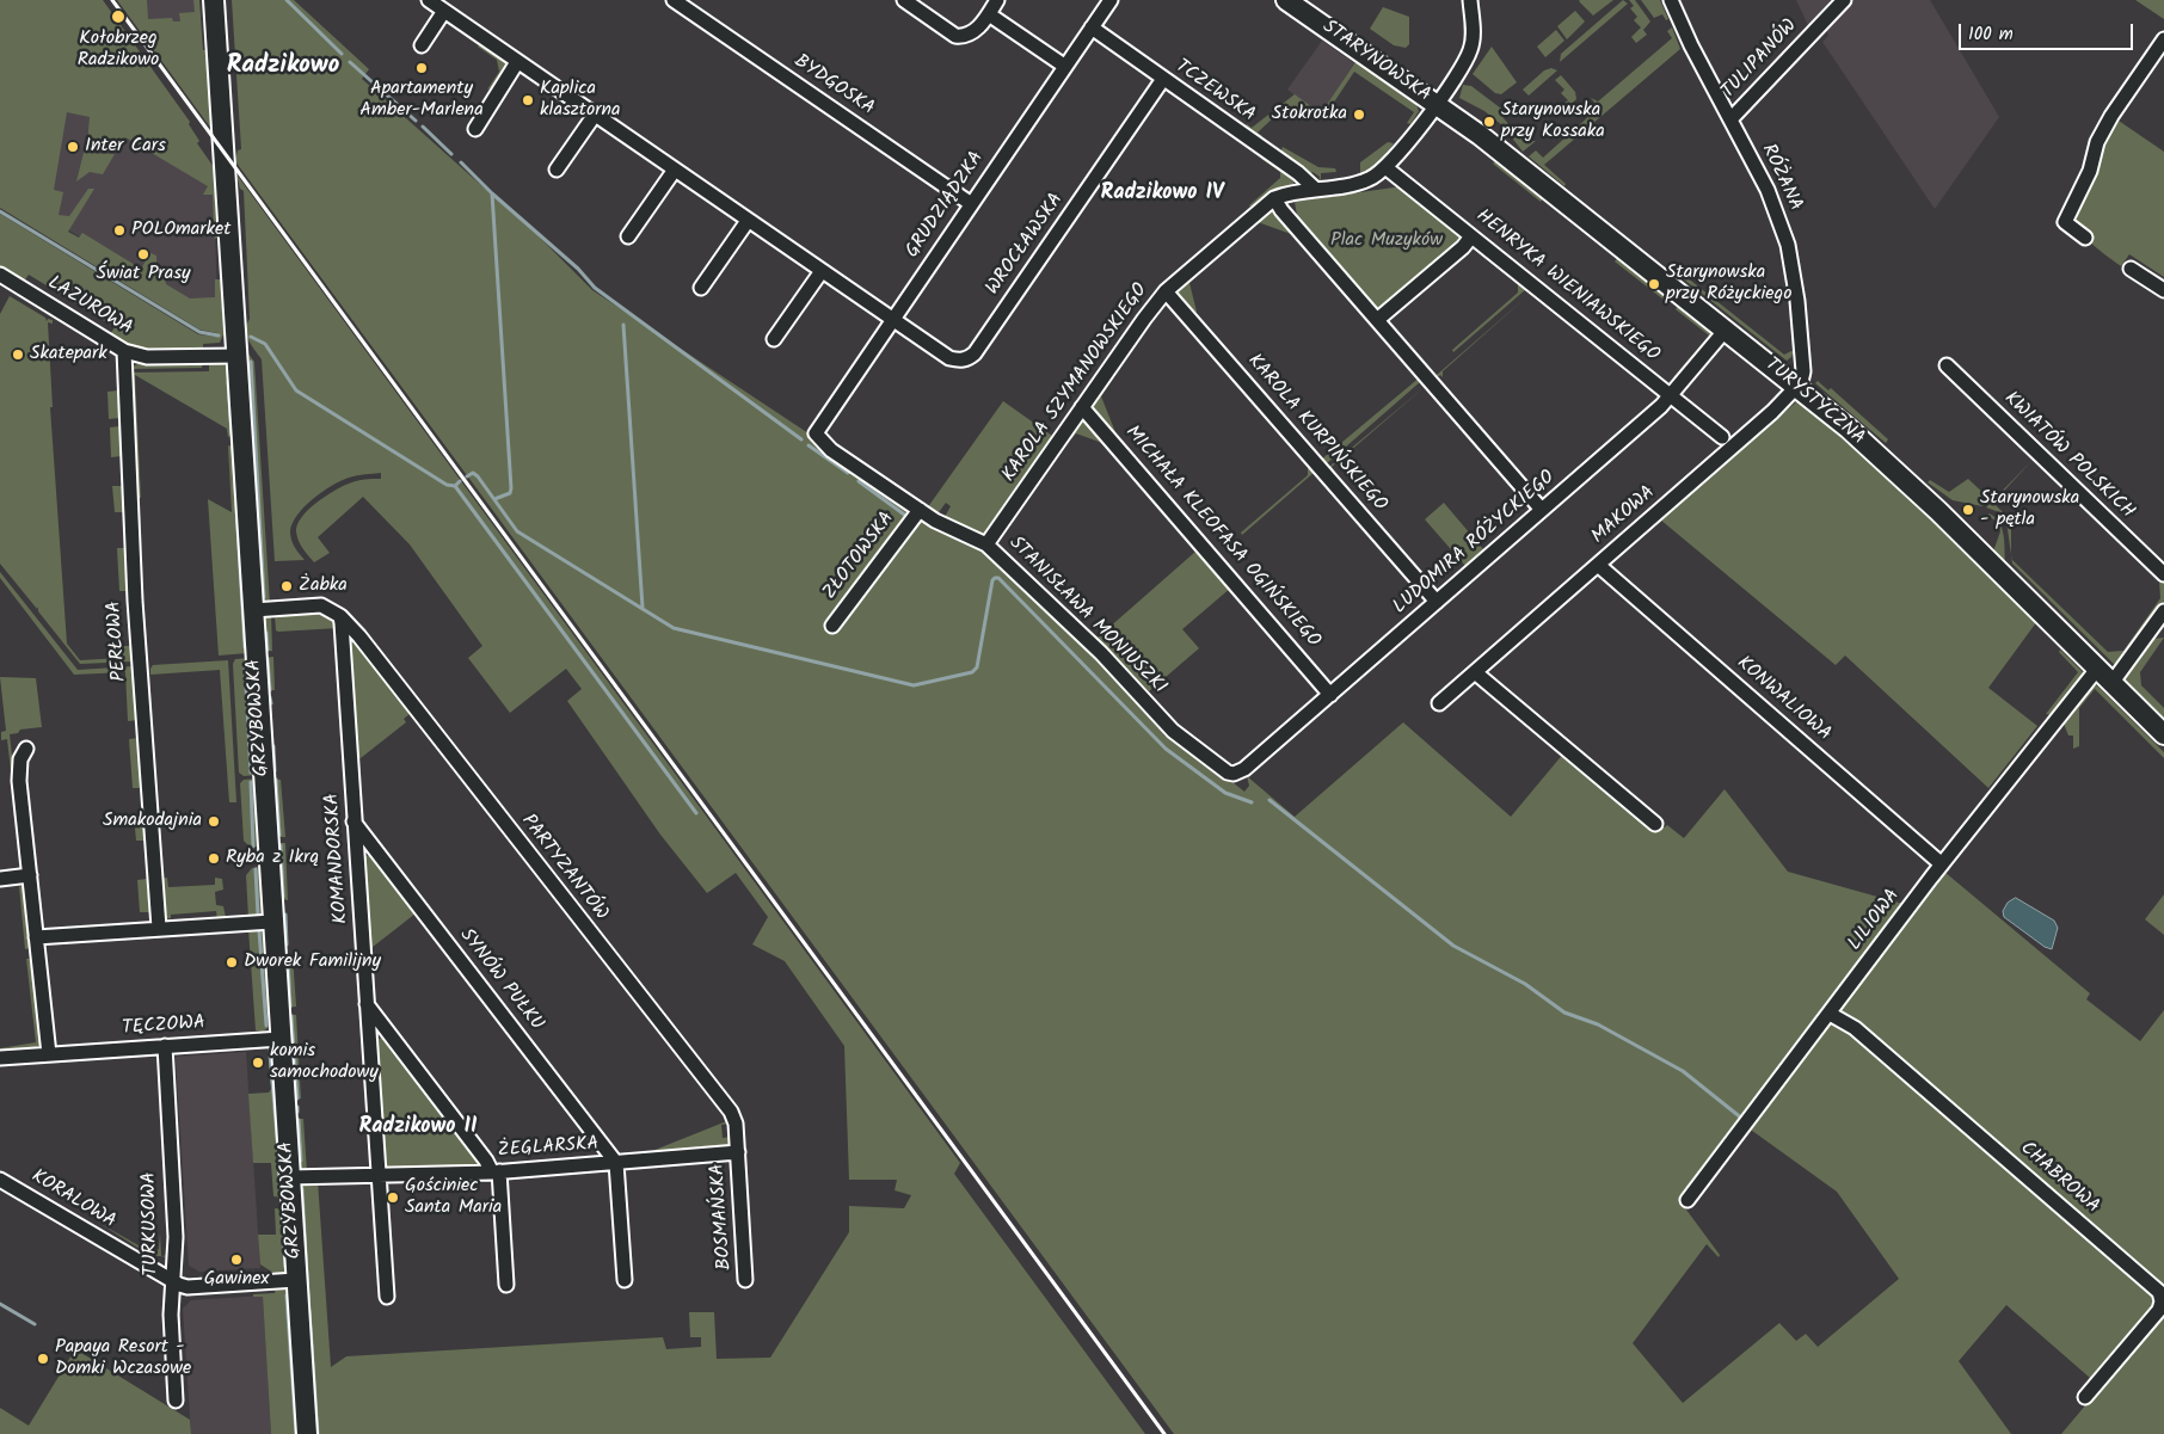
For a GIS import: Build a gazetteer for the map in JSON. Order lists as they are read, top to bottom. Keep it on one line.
{"streets":{"street":["TULIPANÓW","STARYNOWSKA","BYDGOSKA","TCZEWSKA","RÓŻANA","GRUDZIĄDZKA","WROCŁAWSKA","HENRYKA WIENIAWSKIEGO","LAZUROWA","KAROLA SZYMANOWSKIEGO","TURYSTYCZNA","KAROLA KURPIŃSKIEGO","KWIATÓW POLSKICH","MAKOWA","MICHAŁA KLEOFASA OGIŃSKIEGO","LUDOMIRA RÓŻYCKIEGO","ZŁOTOWSKA","STANISŁAWA MONIUSZKI","PERŁOWA","KONWALIOWA","GRZYBOWSKA","KOMANDORSKA","PARTYZANTÓW","LILIOWA","SYNÓW PUŁKU","TĘCZOWA","ŻEGLARSKA","CHABROWA","KORALOWA","BOSMAŃSKA","TURKUSOWA"]},"crossings":[["TULIPANÓW","RÓŻANA"],["STARYNOWSKA","KAROLA SZYMANOWSKIEGO"],["STARYNOWSKA","TURYSTYCZNA"],["BYDGOSKA","GRUDZIĄDZKA"],["TCZEWSKA","GRUDZIĄDZKA"],["TCZEWSKA","WROCŁAWSKA"],["TCZEWSKA","KAROLA SZYMANOWSKIEGO"],["RÓŻANA","TURYSTYCZNA"],["RÓŻANA","MAKOWA"],["GRUDZIĄDZKA","WROCŁAWSKA"],["GRUDZIĄDZKA","STANISŁAWA MONIUSZKI"],["HENRYKA WIENIAWSKIEGO","KAROLA SZYMANOWSKIEGO"],["HENRYKA WIENIAWSKIEGO","LUDOMIRA RÓŻYCKIEGO"],["LAZUROWA","PERŁOWA"],["LAZUROWA","GRZYBOWSKA"],["KAROLA SZYMANOWSKIEGO","TURYSTYCZNA"],["KAROLA SZYMANOWSKIEGO","KAROLA KURPIŃSKIEGO"],["KAROLA SZYMANOWSKIEGO","MICHAŁA KLEOFASA OGIŃSKIEGO"],["KAROLA SZYMANOWSKIEGO","STANISŁAWA MONIUSZKI"],["TURYSTYCZNA","MAKOWA"],["TURYSTYCZNA","LUDOMIRA RÓŻYCKIEGO"],["TURYSTYCZNA","LILIOWA"],["KAROLA KURPIŃSKIEGO","LUDOMIRA RÓŻYCKIEGO"],["MAKOWA","KONWALIOWA"],["MICHAŁA KLEOFASA OGIŃSKIEGO","LUDOMIRA RÓŻYCKIEGO"],["LUDOMIRA RÓŻYCKIEGO","STANISŁAWA MONIUSZKI"],["ZŁOTOWSKA","STANISŁAWA MONIUSZKI"],["KONWALIOWA","LILIOWA"],["GRZYBOWSKA","TĘCZOWA"],["GRZYBOWSKA","ŻEGLARSKA"],["GRZYBOWSKA","KORALOWA"],["KOMANDORSKA","PARTYZANTÓW"],["KOMANDORSKA","SYNÓW PUŁKU"],["KOMANDORSKA","ŻEGLARSKA"],["PARTYZANTÓW","ŻEGLARSKA"],["PARTYZANTÓW","BOSMAŃSKA"],["LILIOWA","CHABROWA"],["SYNÓW PUŁKU","ŻEGLARSKA"],["TĘCZOWA","TURKUSOWA"],["ŻEGLARSKA","BOSMAŃSKA"],["KORALOWA","TURKUSOWA"]],"districts":["Radzikowo","Radzikowo IV","Radzikowo II"],"parks":["Plac Muzyków"],"places":["Kołobrzeg Radzikowo","Apartamenty Amber-Marlena","Kaplica klasztorna","Stokrotka","Starynowska przy Kossaka","Inter Cars","POLOmarket","Świat Prasy","Starynowska przy Różyckiego","Skatepark","Starynowska - pętla","Żabka","Smakodajnia","Ryba z Ikrą","Dworek Familijny","komis samochodowy","Gościniec Santa Maria","Gawinex","Papaya Resort - Domki Wczasowe"],"scale_bar":"100 m"}
